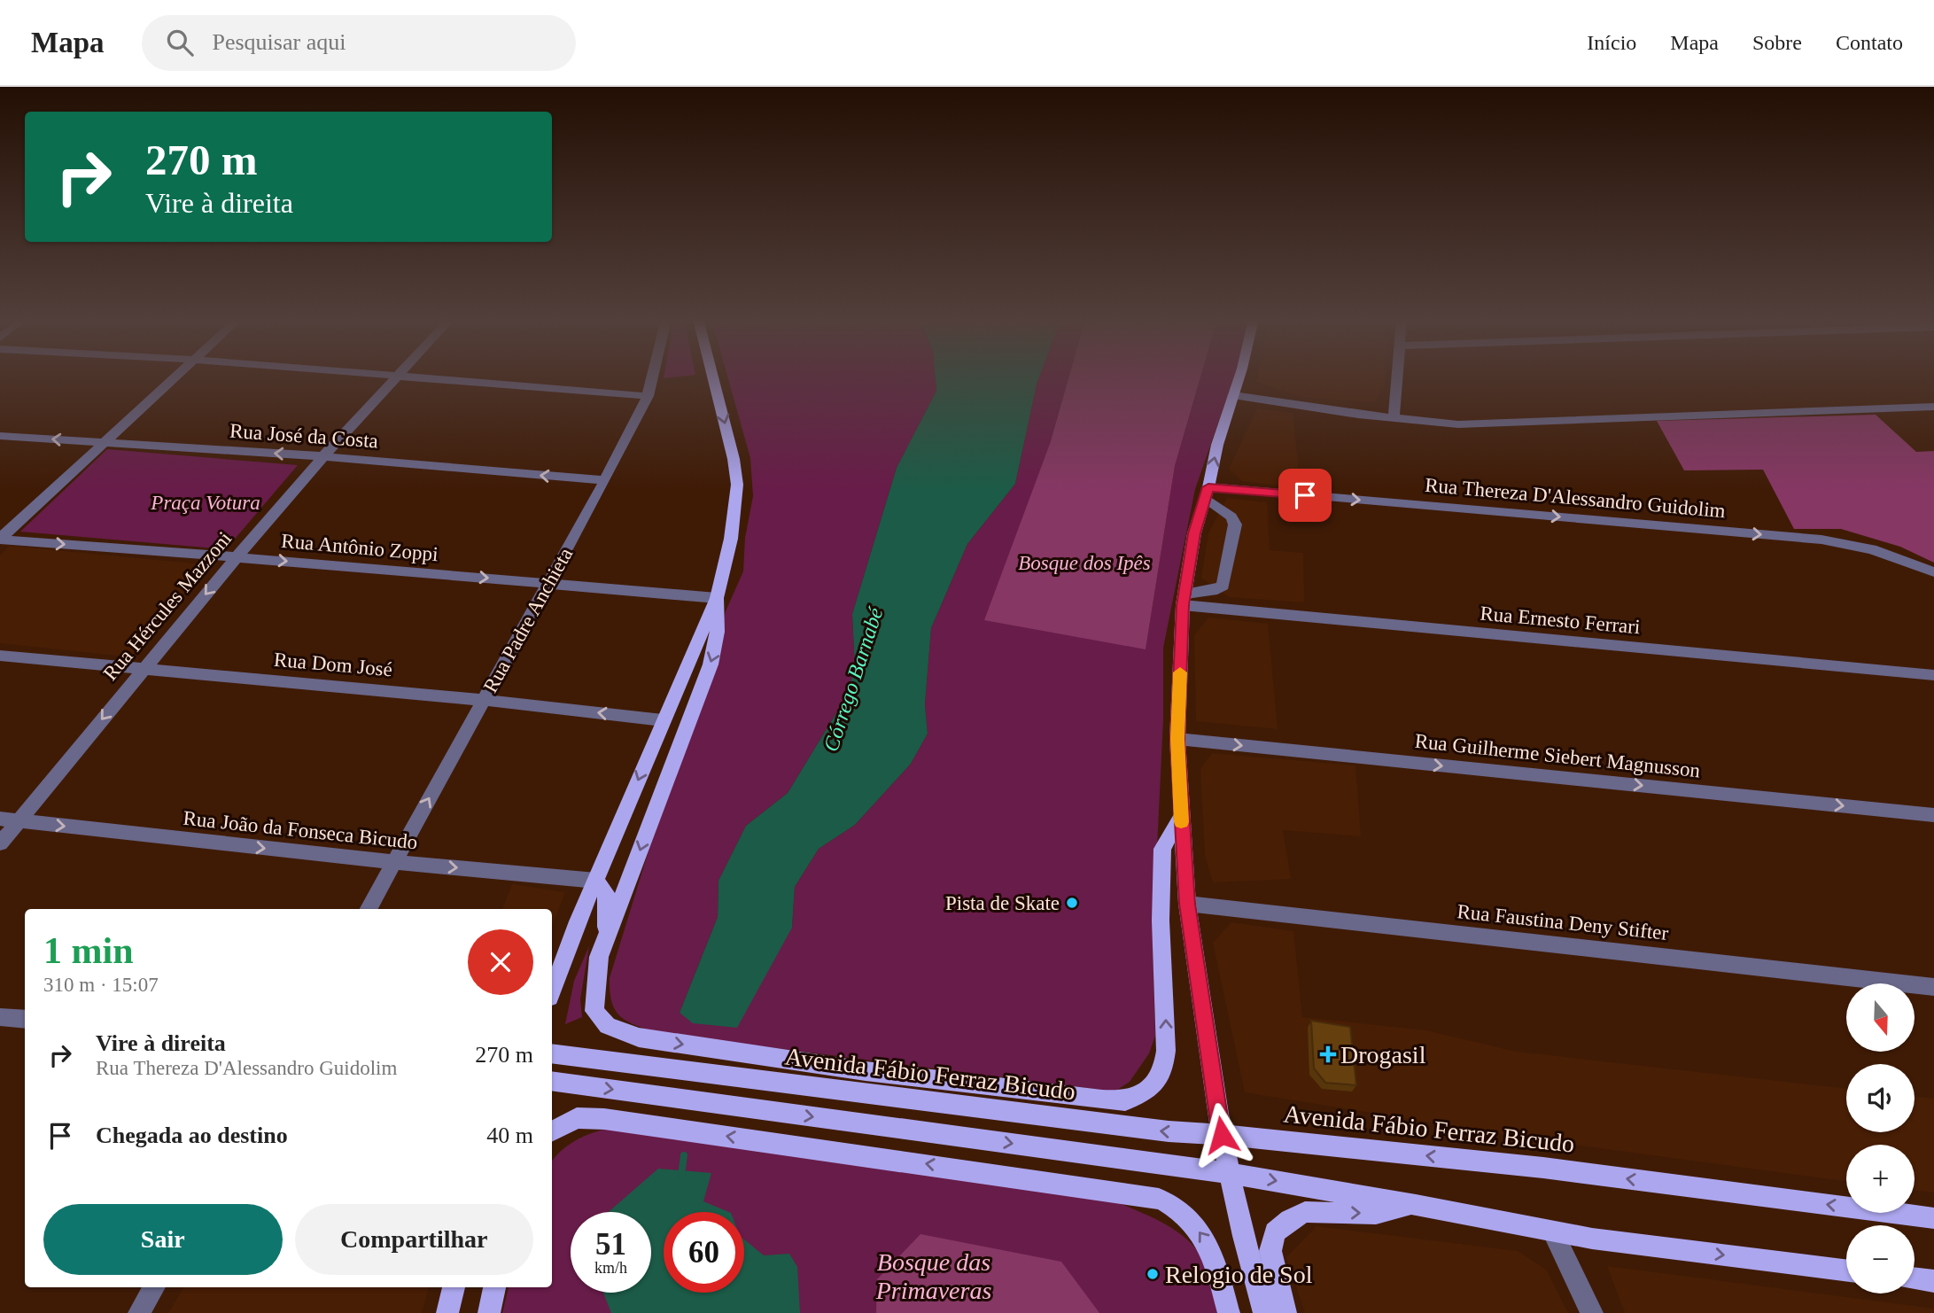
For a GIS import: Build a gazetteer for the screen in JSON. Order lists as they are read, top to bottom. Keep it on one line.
{"streets":{"main road":["Avenida Fábio Ferraz Bicudo"],"street":["Rua José da Costa","Rua Thereza D'Alessandro Guidolim","Rua Antônio Zoppi","Rua Hércules Mazzoni","Rua Padre Anchieta","Rua Ernesto Ferrari","Rua Dom José","Rua Guilherme Siebert Magnusson","Rua João da Fonseca Bicudo","Rua Faustina Deny Stifter"]},"crossings":[["Rua José da Costa","Rua Hércules Mazzoni"],["Rua José da Costa","Rua Padre Anchieta"],["Rua Antônio Zoppi","Rua Hércules Mazzoni"],["Rua Antônio Zoppi","Rua Padre Anchieta"],["Rua Hércules Mazzoni","Rua Dom José"],["Rua Hércules Mazzoni","Rua João da Fonseca Bicudo"],["Rua Padre Anchieta","Rua Dom José"],["Rua Padre Anchieta","Rua João da Fonseca Bicudo"]],"one_way":["Rua Antônio Zoppi","Rua Hércules Mazzoni","Rua Guilherme Siebert Magnusson","Rua João da Fonseca Bicudo"],"water":["Córrego Barnabé"],"parks":["Praça Votura","Bosque dos Ipês","Bosque das Primaveras"],"places":{"other":["Pista de Skate","Relogio de Sol"],"health":["Drogasil"]},"north":"bottom","page":{"header":"Mapa","search":"Pesquisar aqui","nav":["Início","Mapa","Sobre","Contato"],"turn":["270 m","Vire à direita"],"heading":["1 min","310 m · 15:07"],"map_buttons":["+","−"],"list":[{"name":"Vire à direita","note":"Rua Thereza D'Alessandro Guidolim","value":"270 m"},{"name":"Chegada ao destino","value":"40 m"}],"buttons":["Sair","Compartilhar"],"speed":"51 km/h","limit":"60"}}
